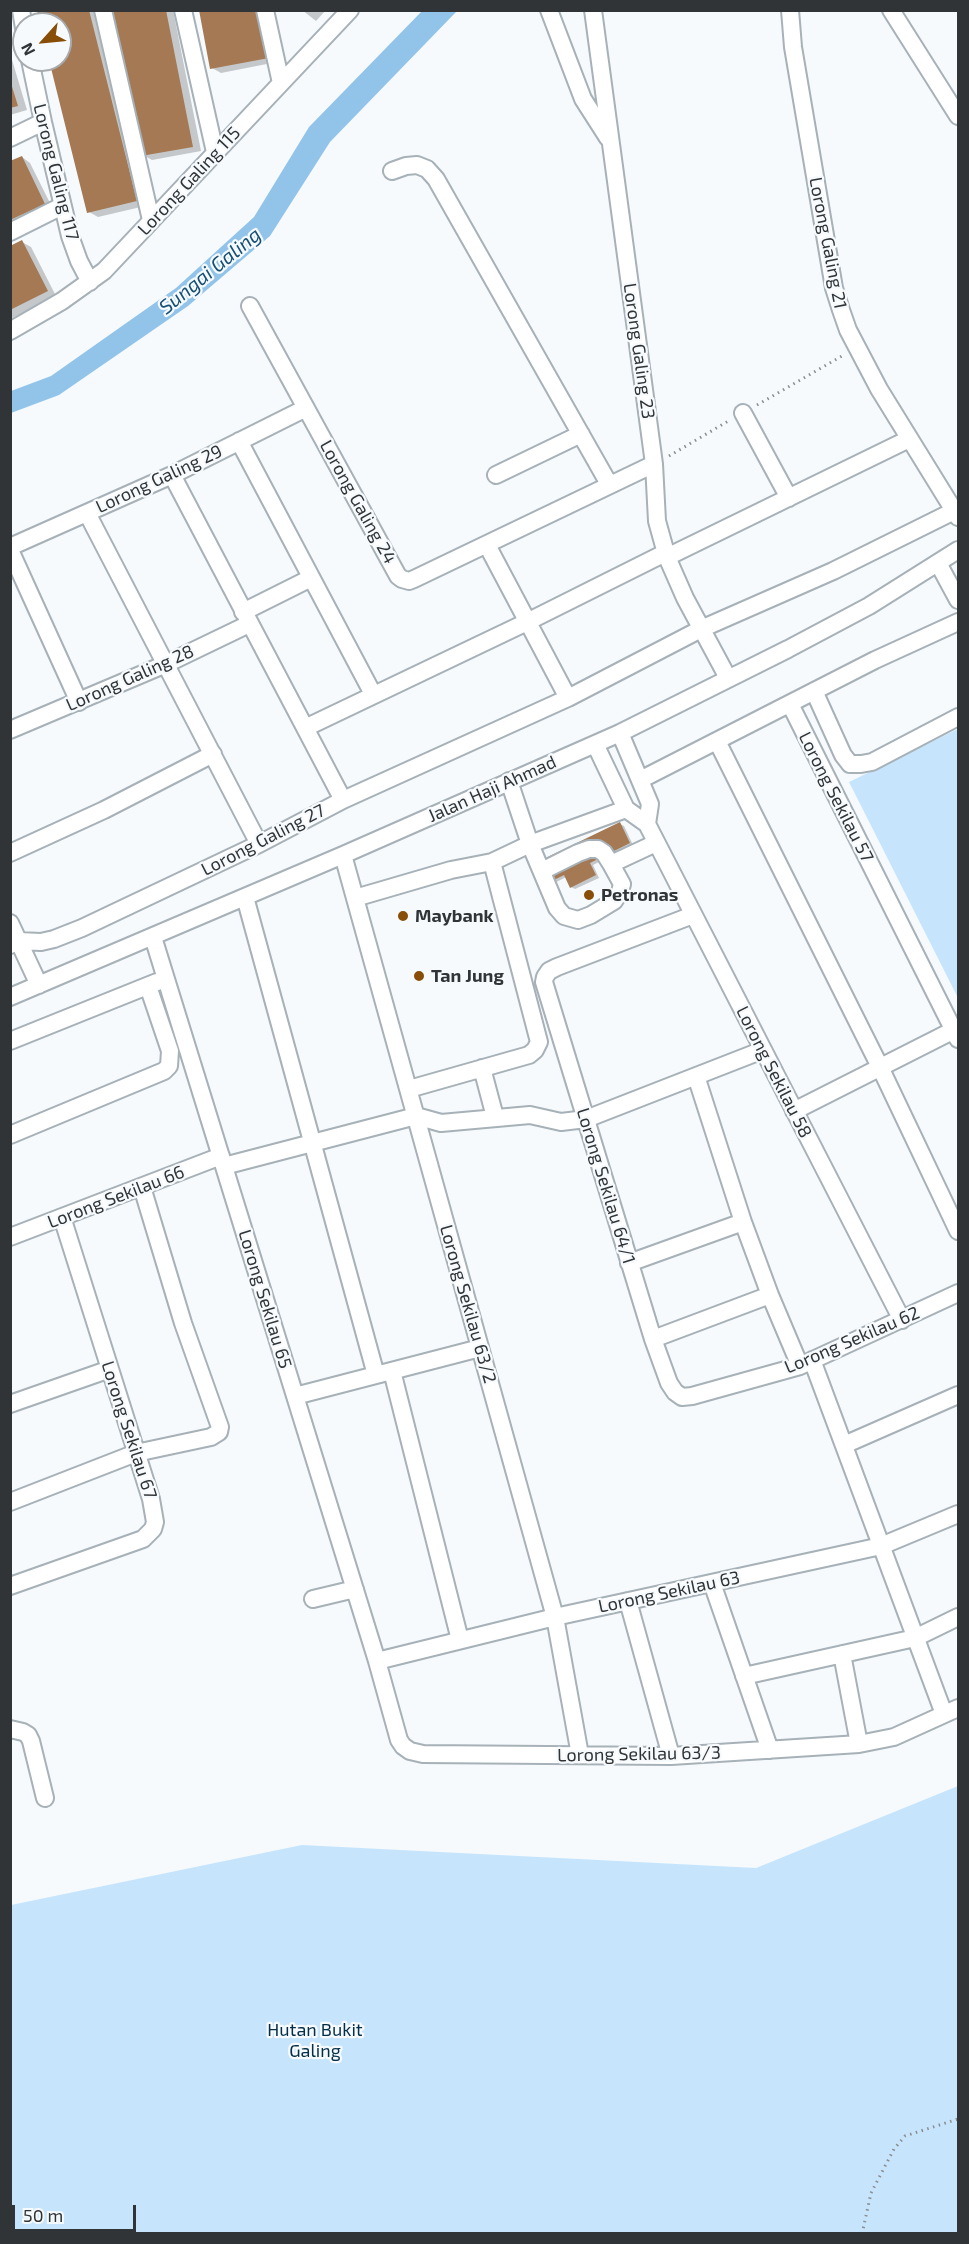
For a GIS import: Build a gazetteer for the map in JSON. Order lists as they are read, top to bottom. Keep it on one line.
{"streets":{"street":["Lorong Galing 117","Lorong Galing 115","Lorong Galing 21","Lorong Galing 23","Lorong Galing 29","Lorong Galing 24","Lorong Galing 28","Jalan Haji Ahmad","Lorong Sekilau 57","Lorong Galing 27","Lorong Sekilau 58","Lorong Sekilau 64/1","Lorong Sekilau 66","Lorong Sekilau 65","Lorong Sekilau 63/2","Lorong Sekilau 62","Lorong Sekilau 67","Lorong Sekilau 63","Lorong Sekilau 63/3"]},"crossings":[["Lorong Galing 117","Lorong Galing 115"],["Lorong Galing 23","Lorong Galing 24"],["Lorong Galing 23","Jalan Haji Ahmad"],["Lorong Galing 29","Lorong Galing 24"],["Lorong Galing 29","Lorong Galing 27"],["Lorong Galing 28","Lorong Galing 27"],["Jalan Haji Ahmad","Lorong Sekilau 58"],["Jalan Haji Ahmad","Lorong Sekilau 65"],["Jalan Haji Ahmad","Lorong Sekilau 63/2"],["Lorong Sekilau 58","Lorong Sekilau 64/1"],["Lorong Sekilau 58","Lorong Sekilau 62"],["Lorong Sekilau 64/1","Lorong Sekilau 62"],["Lorong Sekilau 66","Lorong Sekilau 65"],["Lorong Sekilau 66","Lorong Sekilau 63/2"],["Lorong Sekilau 66","Lorong Sekilau 67"],["Lorong Sekilau 65","Lorong Sekilau 63"],["Lorong Sekilau 65","Lorong Sekilau 63/3"],["Lorong Sekilau 63/2","Lorong Sekilau 63"],["Lorong Sekilau 63/2","Lorong Sekilau 63/3"],["Lorong Sekilau 63","Lorong Sekilau 63/3"]],"water":["Sungai Galing"],"parks":["Hutan Bukit Galing"],"places":["Petronas","Maybank","Tan Jung"],"scale_bar":"50 m","north":"bottom left"}
